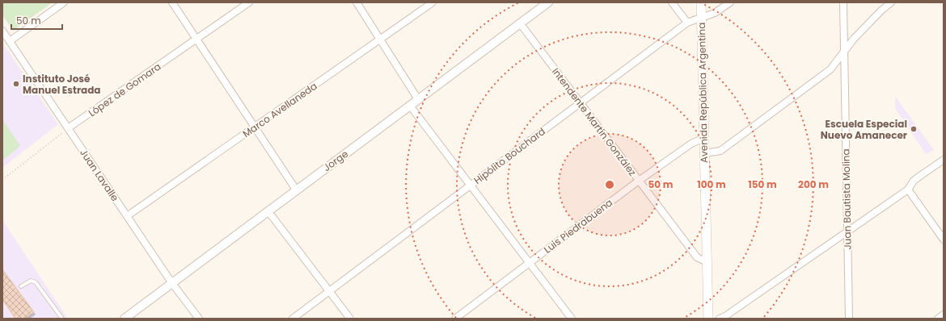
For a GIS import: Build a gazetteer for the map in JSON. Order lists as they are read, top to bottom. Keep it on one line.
{"streets":{"main road":["Avenida República Argentina"],"street":["López de Gomara","Marco Avellaneda","Intendente Martín González","Hipólito Bouchard","Jorge","Juan Lavalle","Juan Bautista Molina","Luis Piedrabuena"]},"crossings":[["López de Gomara","Juan Lavalle"],["Avenida República Argentina","Intendente Martín González"],["Avenida República Argentina","Hipólito Bouchard"],["Avenida República Argentina","Luis Piedrabuena"],["Marco Avellaneda","Juan Lavalle"],["Intendente Martín González","Hipólito Bouchard"],["Intendente Martín González","Jorge"],["Intendente Martín González","Luis Piedrabuena"],["Jorge","Juan Lavalle"]],"places":["Instituto José Manuel Estrada","Escuela Especial Nuevo Amanecer"],"scale_bar":"50 m","rings":["50 m","100 m","150 m","200 m"]}
